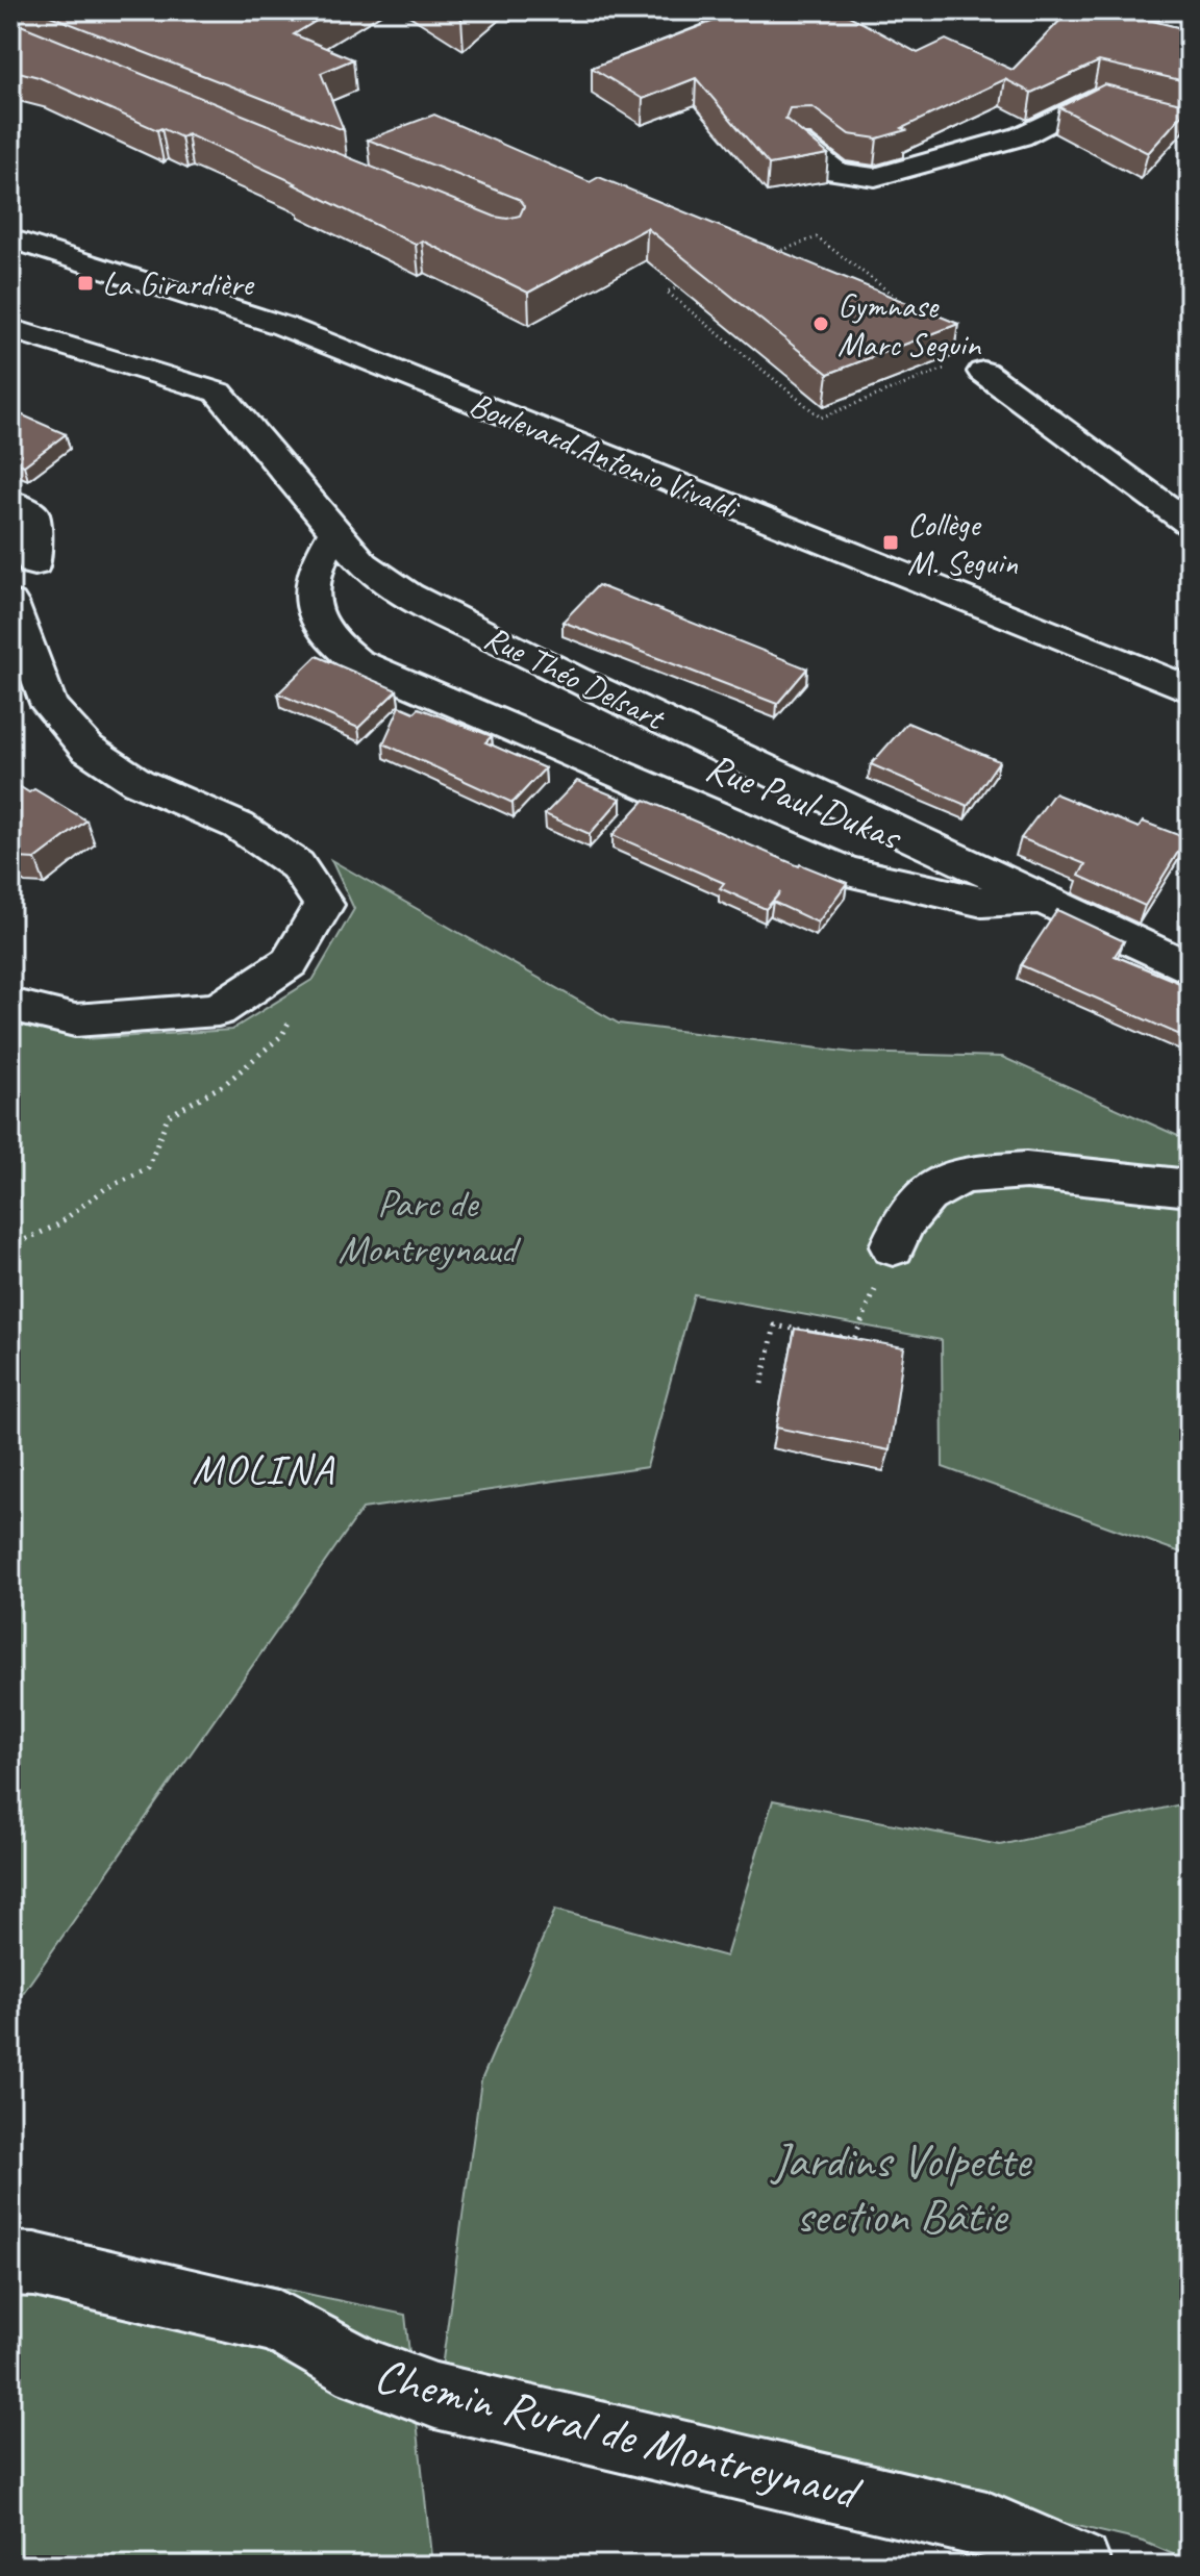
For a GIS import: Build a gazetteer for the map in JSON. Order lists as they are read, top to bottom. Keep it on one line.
{"streets":{"street":["Boulevard Antonio Vivaldi","Rue Théo Delsart","Rue Paul Dukas","Chemin Rural de Montreynaud"]},"crossings":[["Rue Théo Delsart","Rue Paul Dukas"]],"districts":["MOLINA"],"parks":["Parc de Montreynaud","Jardins Volpette section Bâtie"],"places":{"transit":["La Girardière","Collège M. Seguin"],"other":["Gymnase Marc Seguin"]}}
